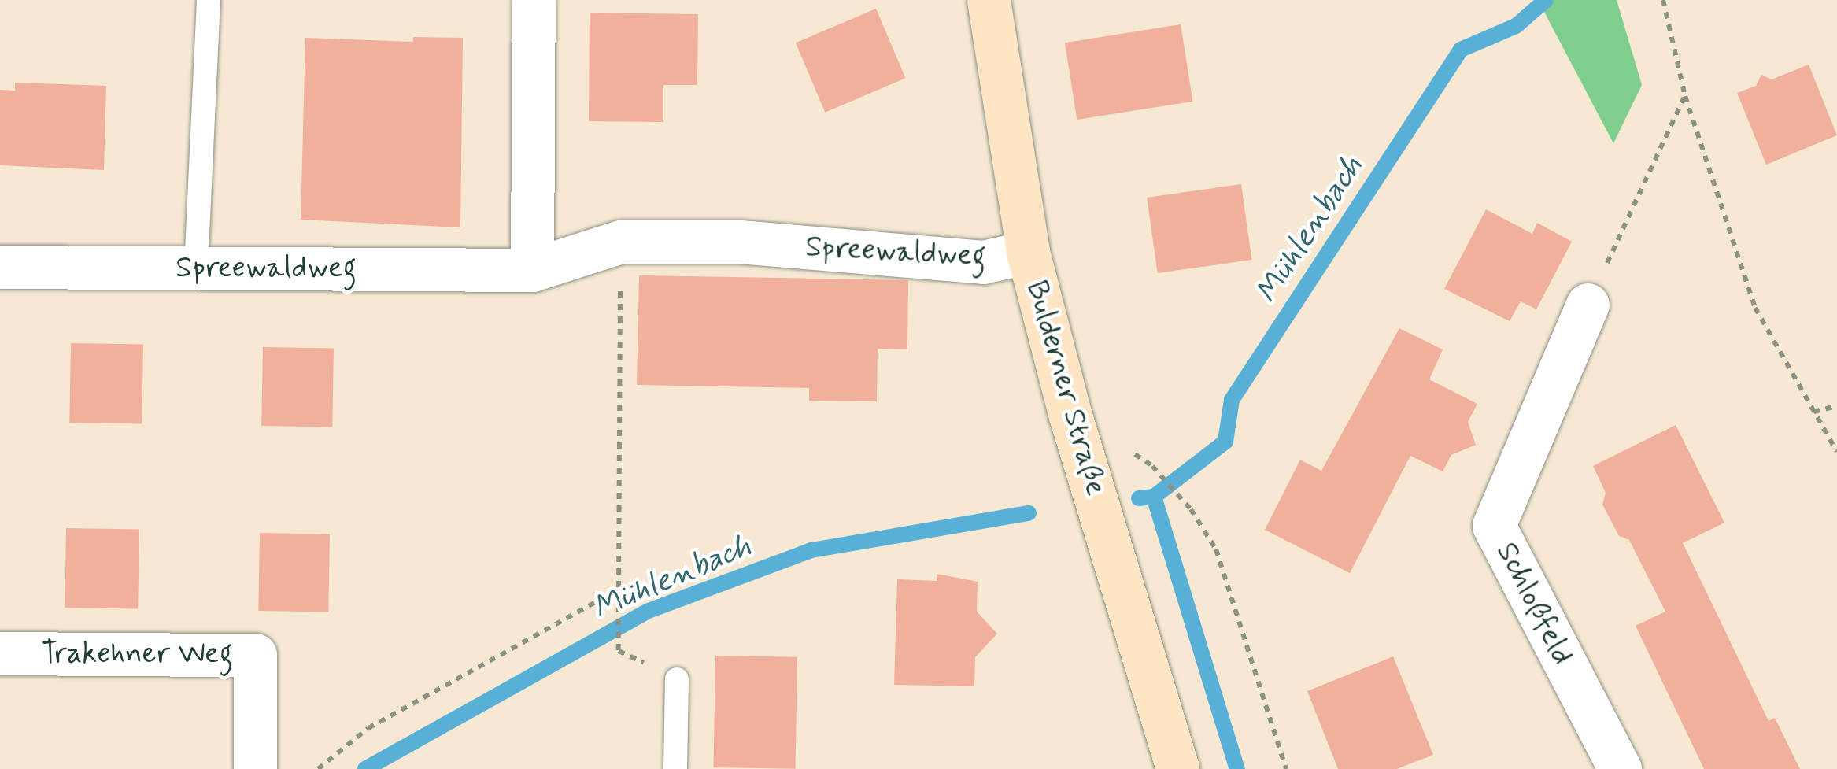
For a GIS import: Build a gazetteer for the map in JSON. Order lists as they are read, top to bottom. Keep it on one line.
{"streets":{"street":["Spreewaldweg","Bulderner Straße","Schloßfeld","Trakehner Weg"]},"crossings":[["Spreewaldweg","Bulderner Straße"]],"water":["Mühlenbach"]}
